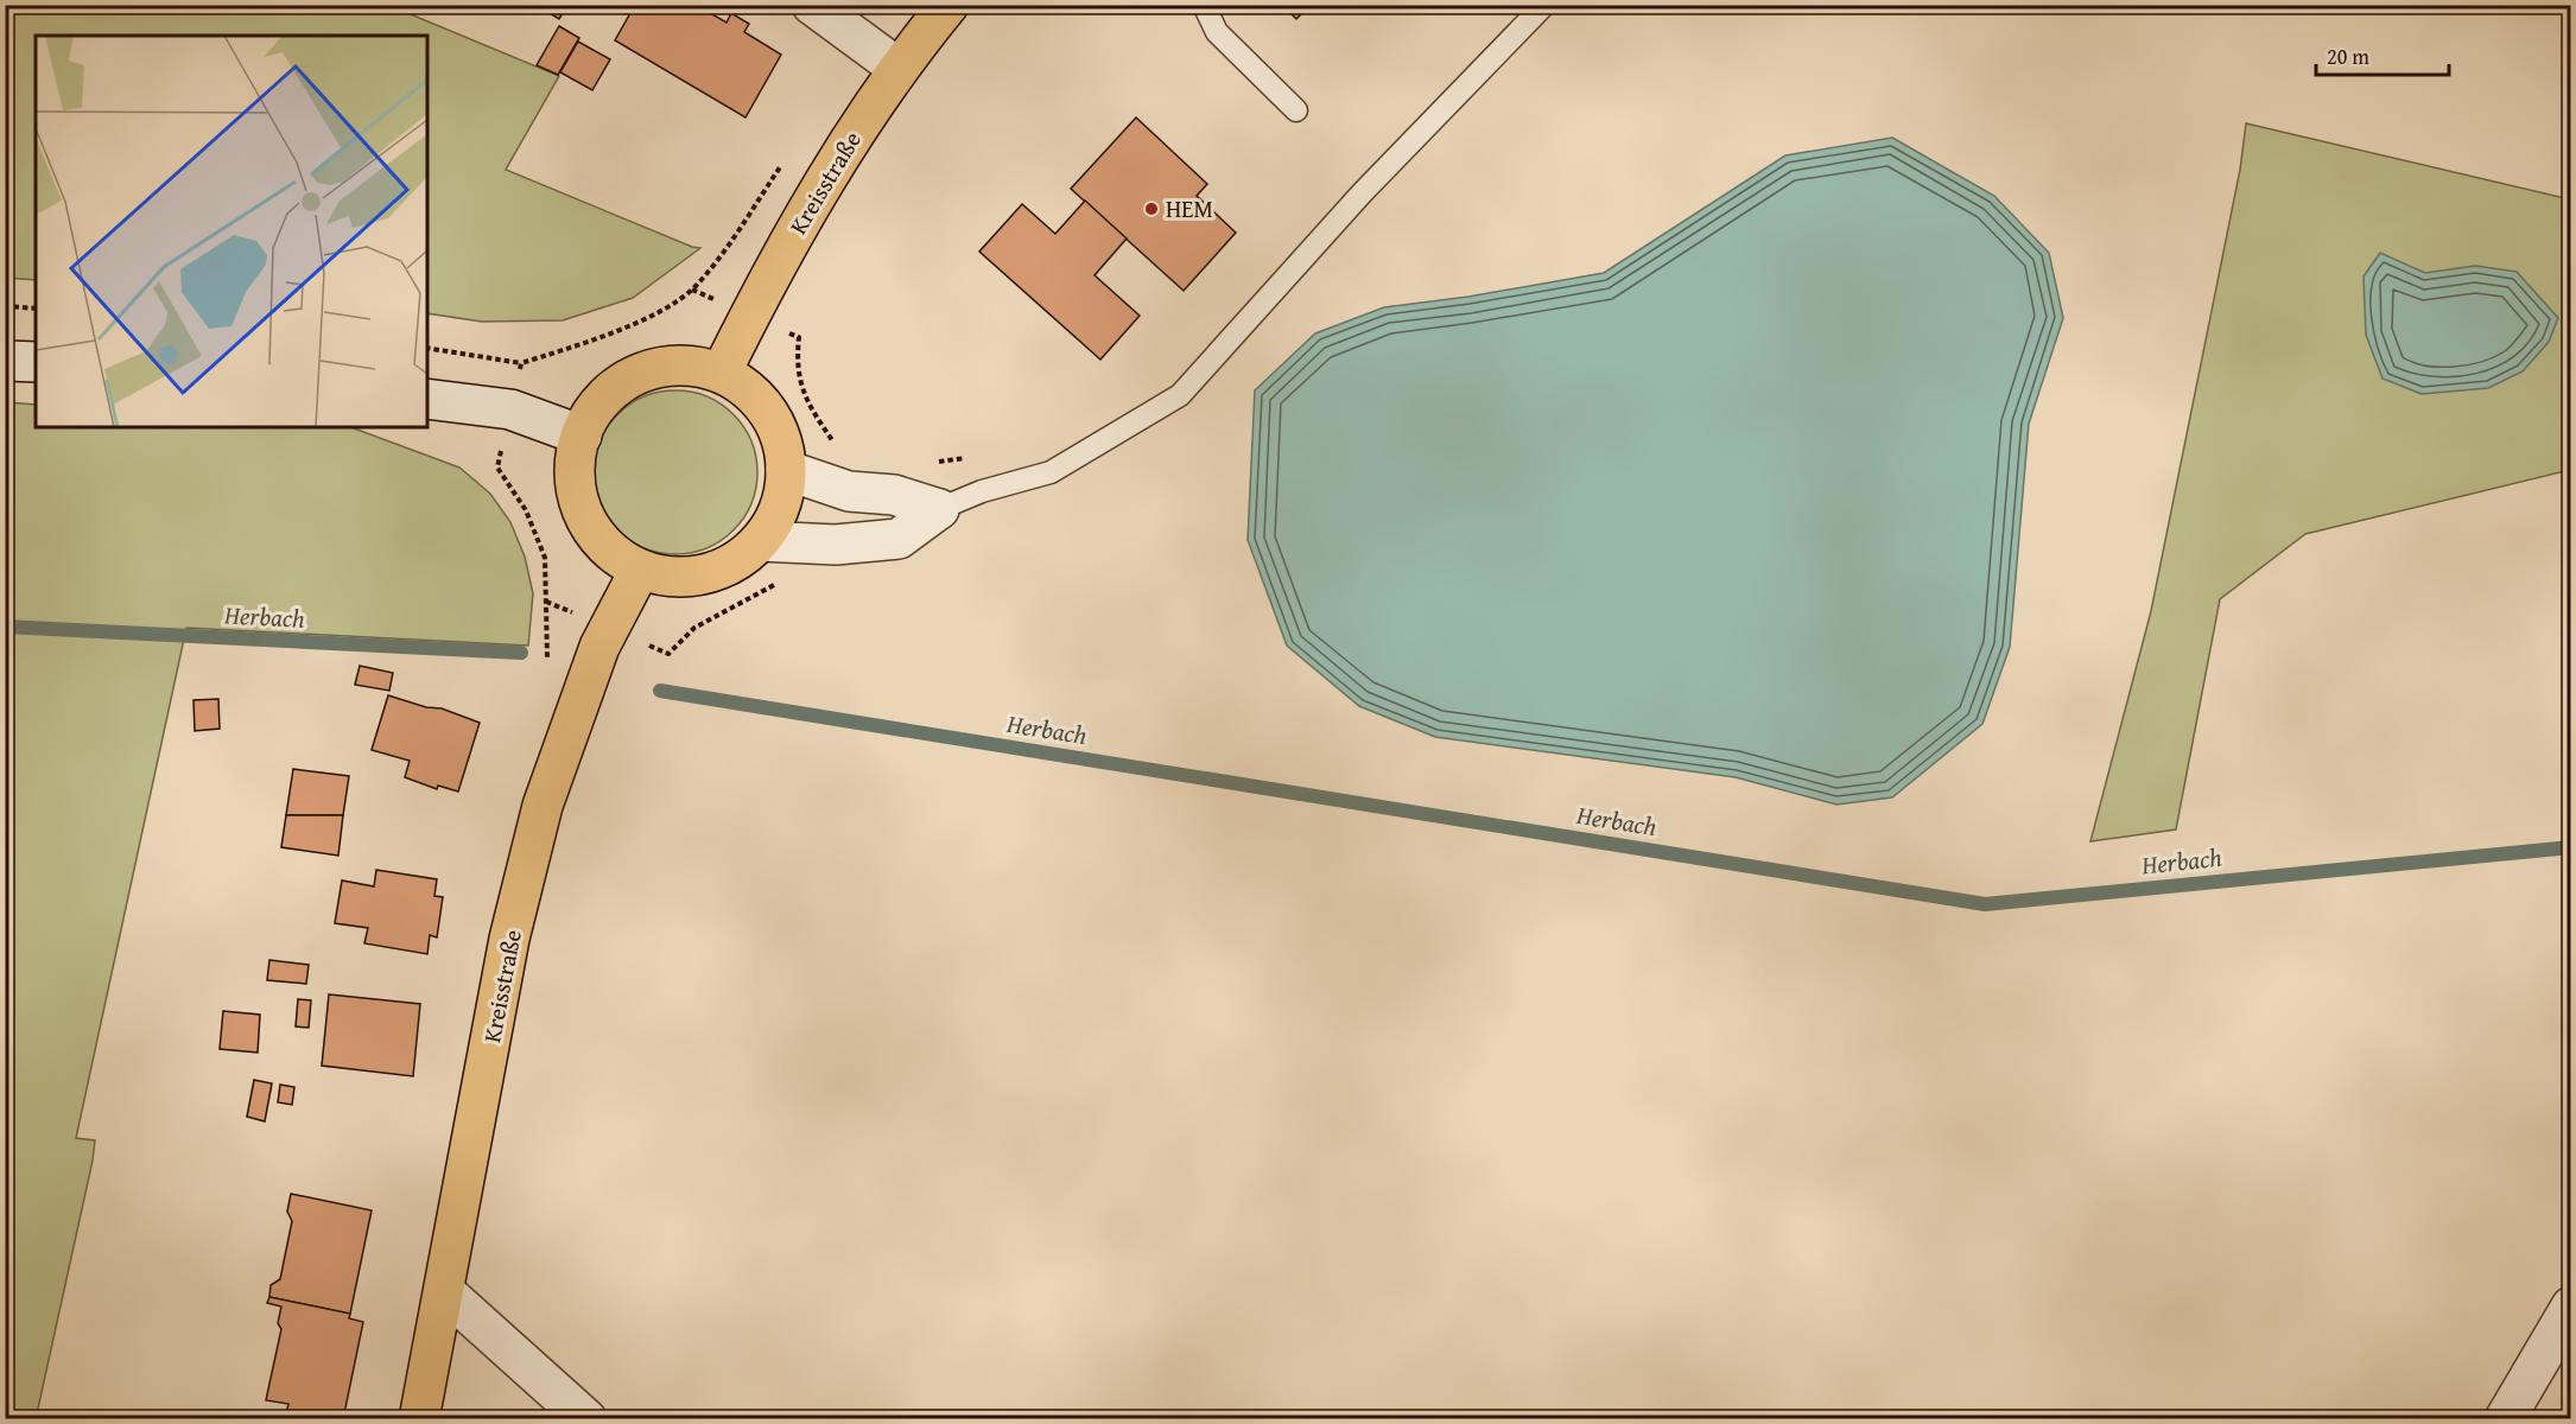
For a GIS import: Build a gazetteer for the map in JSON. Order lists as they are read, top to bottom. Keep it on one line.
{"streets":{"main road":["Kreisstraße"]},"water":["Herbach"],"places":["HEM"],"scale_bar":"20 m"}
